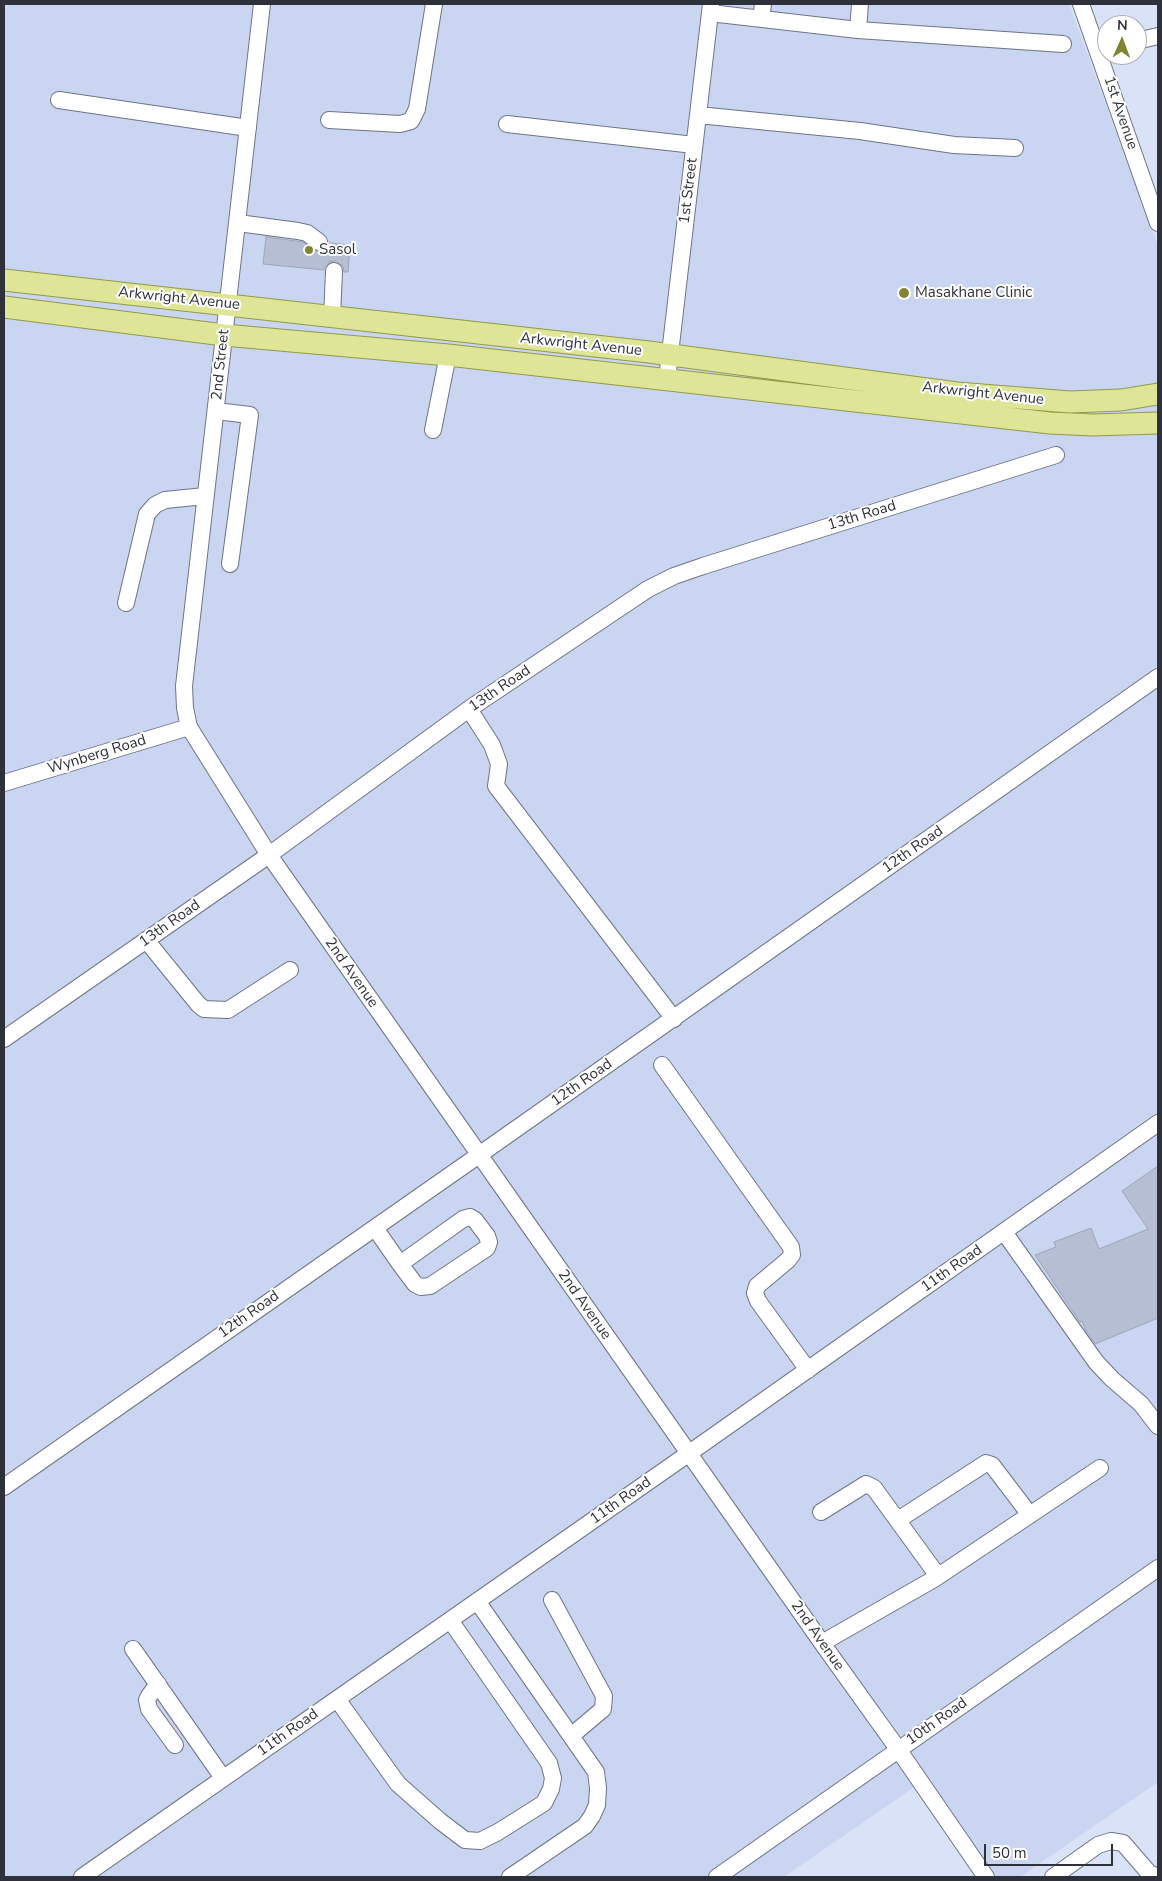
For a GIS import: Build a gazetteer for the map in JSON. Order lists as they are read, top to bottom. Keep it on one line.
{"streets":{"main road":["Arkwright Avenue"],"street":["1st Avenue","1st Street","2nd Street","13th Road","Wynberg Road","12th Road","2nd Avenue","11th Road","10th Road"]},"crossings":[["1st Street","Arkwright Avenue"],["Arkwright Avenue","2nd Street"],["2nd Street","Wynberg Road"],["2nd Street","2nd Avenue"],["13th Road","2nd Avenue"],["Wynberg Road","2nd Avenue"],["12th Road","2nd Avenue"],["2nd Avenue","11th Road"],["2nd Avenue","10th Road"]],"places":["Sasol","Masakhane Clinic"],"scale_bar":"50 m","north":"top"}
